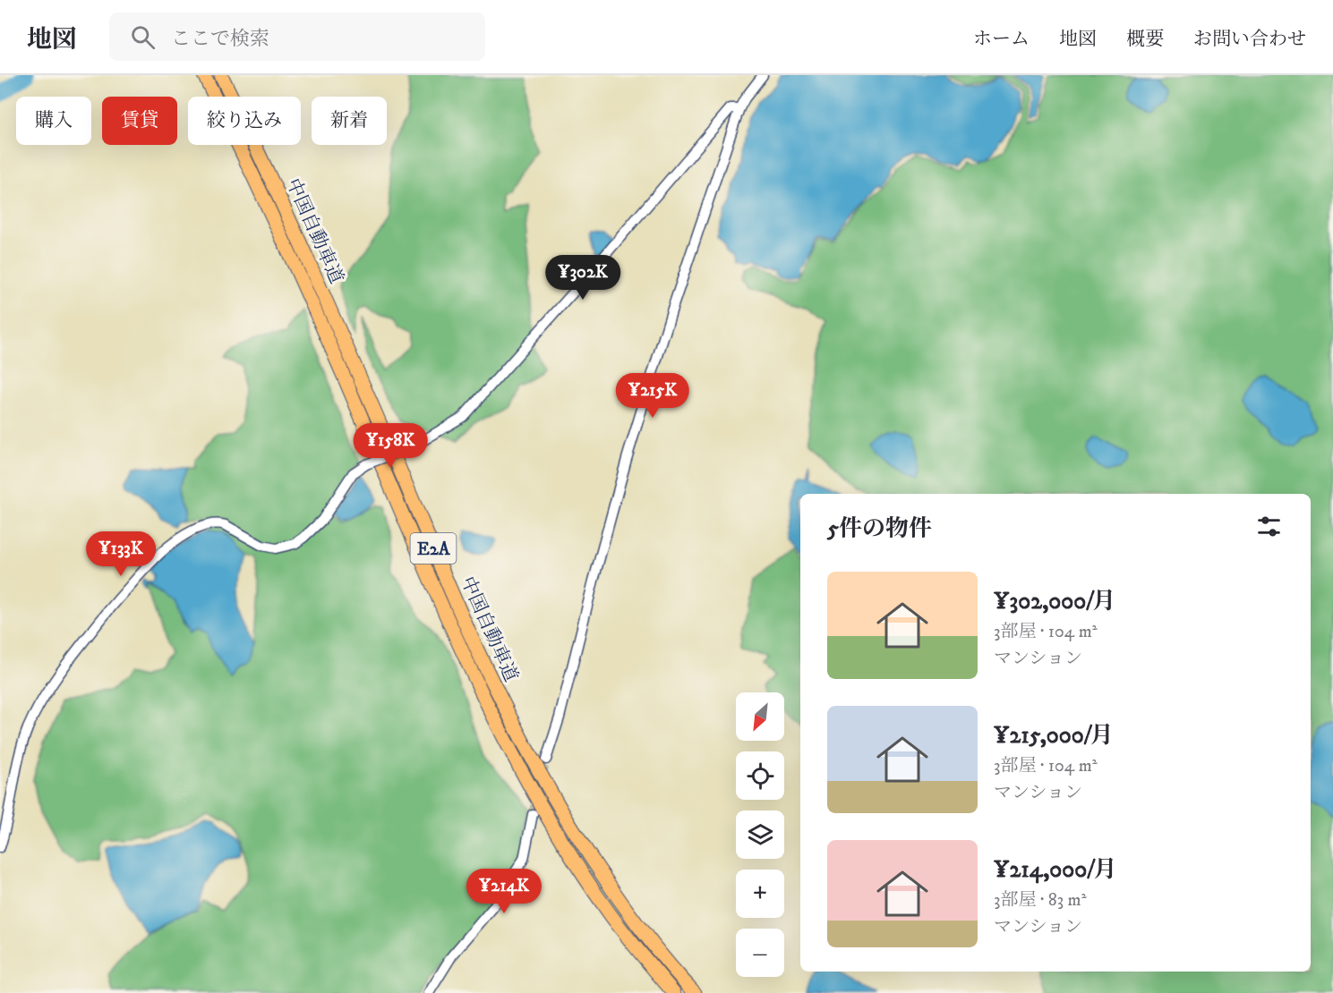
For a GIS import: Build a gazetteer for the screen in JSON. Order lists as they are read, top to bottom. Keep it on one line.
{"streets":{"highway":["中国自動車道","E2A"]},"north":"bottom left","page":{"header":"地図","search":"ここで検索","nav":["ホーム","地図","概要","お問い合わせ"],"chip":["購入","賃貸","絞り込み","新着"],"price":["¥302K","¥215K","¥158K","¥133K","¥214K"],"heading":"5件の物件","list":[{"name":"¥302,000/月","note":"3部屋 · 104 m² · マンション"},{"name":"¥215,000/月","note":"3部屋 · 104 m² · マンション"},{"name":"¥214,000/月","note":"3部屋 · 83 m² · マンション"}],"map_buttons":["+","−"]}}
